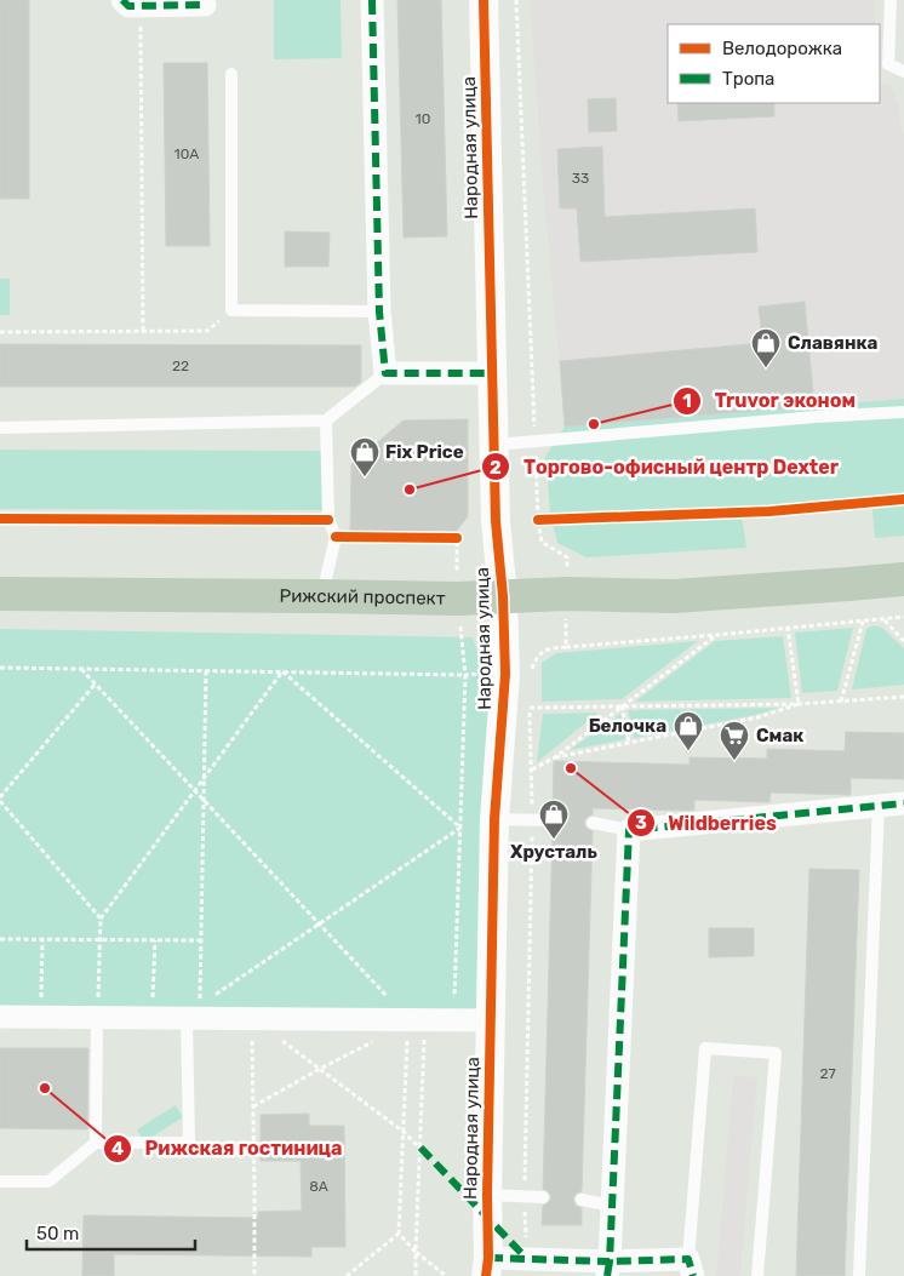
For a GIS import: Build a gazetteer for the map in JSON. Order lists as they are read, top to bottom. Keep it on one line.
{"streets":{"main road":["Рижский проспект"],"street":["Народная улица"]},"crossings":[["Народная улица","Рижский проспект"]],"places":{"shop":["Славянка","Fix Price","Белочка","Хрусталь"],"other":["Truvor эконом","Торгово-офисный центр Dexter","Wildberries","Рижская гостиница"],"supermarket":["Смак"]},"house_numbers":["10","10А","33","22","27","8А"],"legend":["Велодорожка","Тропа"],"scale_bar":"50 m"}
